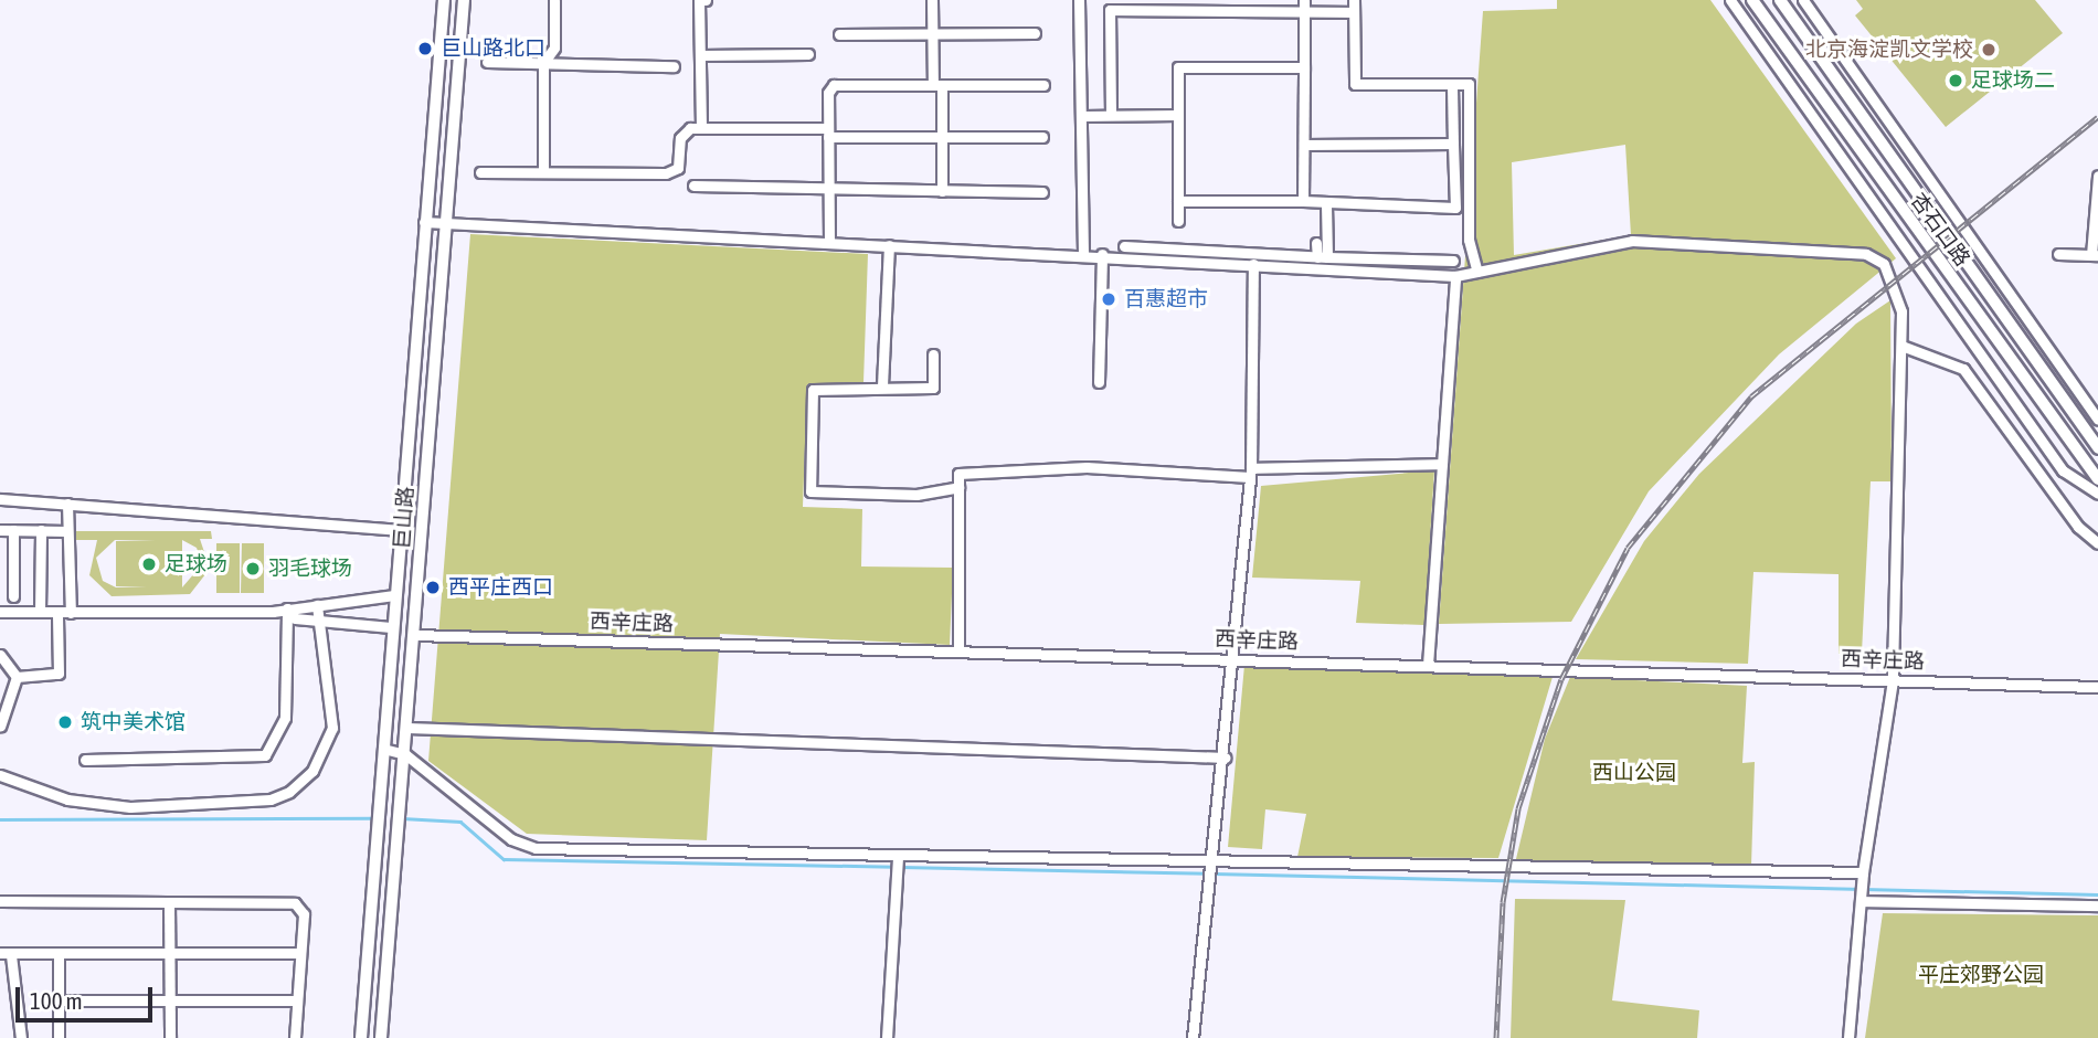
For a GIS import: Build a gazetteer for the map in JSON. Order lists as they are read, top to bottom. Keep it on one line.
{"streets":{"main road":["杏石口路","巨山路"],"street":["西辛庄路"]},"crossings":[["巨山路","西辛庄路"]],"parks":["西山公园","平庄郊野公园"],"places":["巨山路北口","北京海淀凯文学校","足球场二","百惠超市","足球场","羽毛球场","西平庄西口","筑中美术馆"],"scale_bar":"100 m"}
